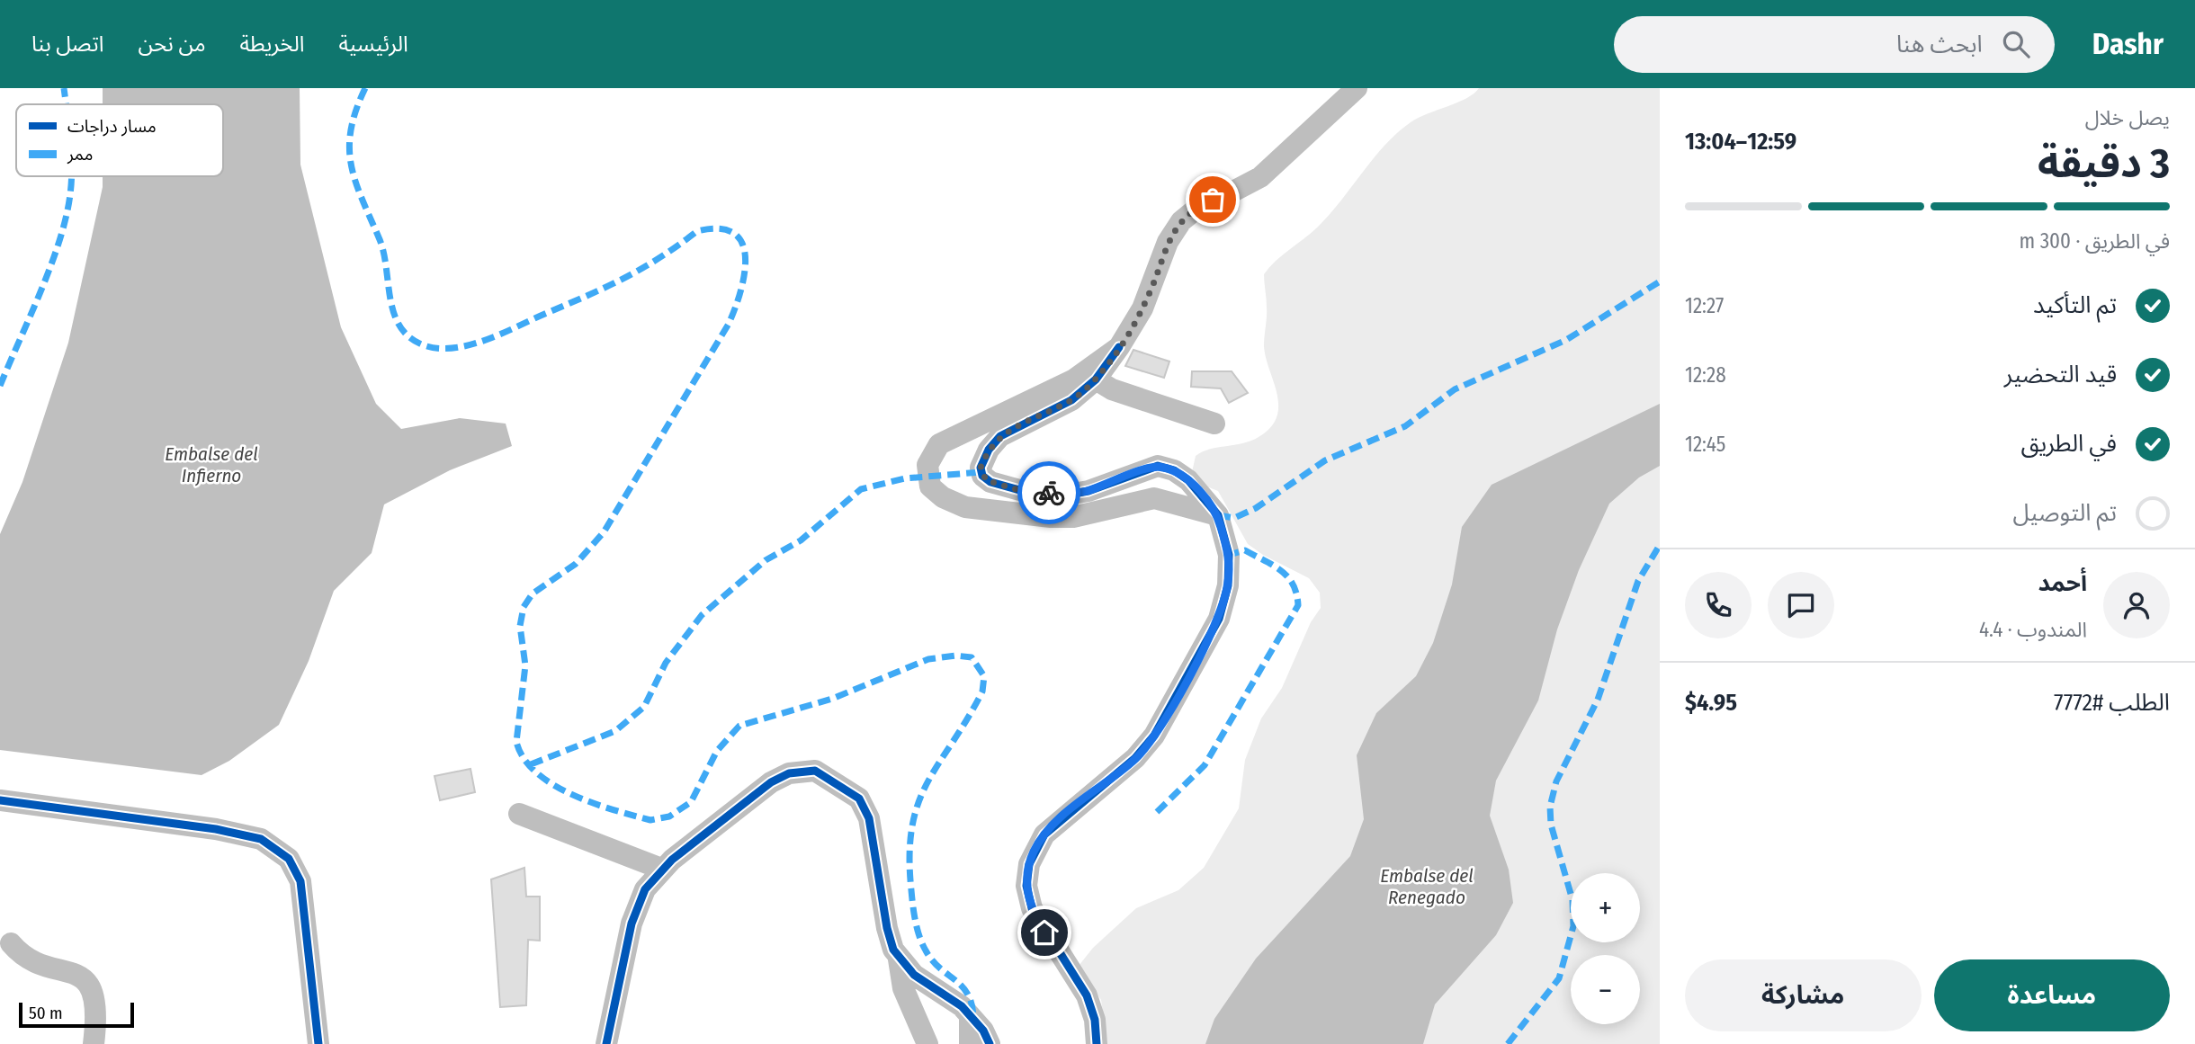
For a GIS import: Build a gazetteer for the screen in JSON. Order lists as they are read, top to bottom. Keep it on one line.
{"water":["Embalse del Infierno","Embalse del Renegado"],"legend":["مسار دراجات","ممر"],"scale_bar":"50 m","page":{"header":"Dashr","search":"ابحث هنا","nav":["الرئيسية","الخريطة","من نحن","اتصل بنا"],"heading":["3 دقيقة","يصل خلال","12:59–13:04"],"panel":["أحمد","المندوب · 4.4","الطلب #7772","$4.95"],"bar":"في الطريق · 300 m","list":[["تم التأكيد","12:27"],["قيد التحضير","12:28"],["في الطريق","12:45"],"تم التوصيل"],"map_buttons":["+","−"],"buttons":["مساعدة","مشاركة"],"scale":"50 m"}}
